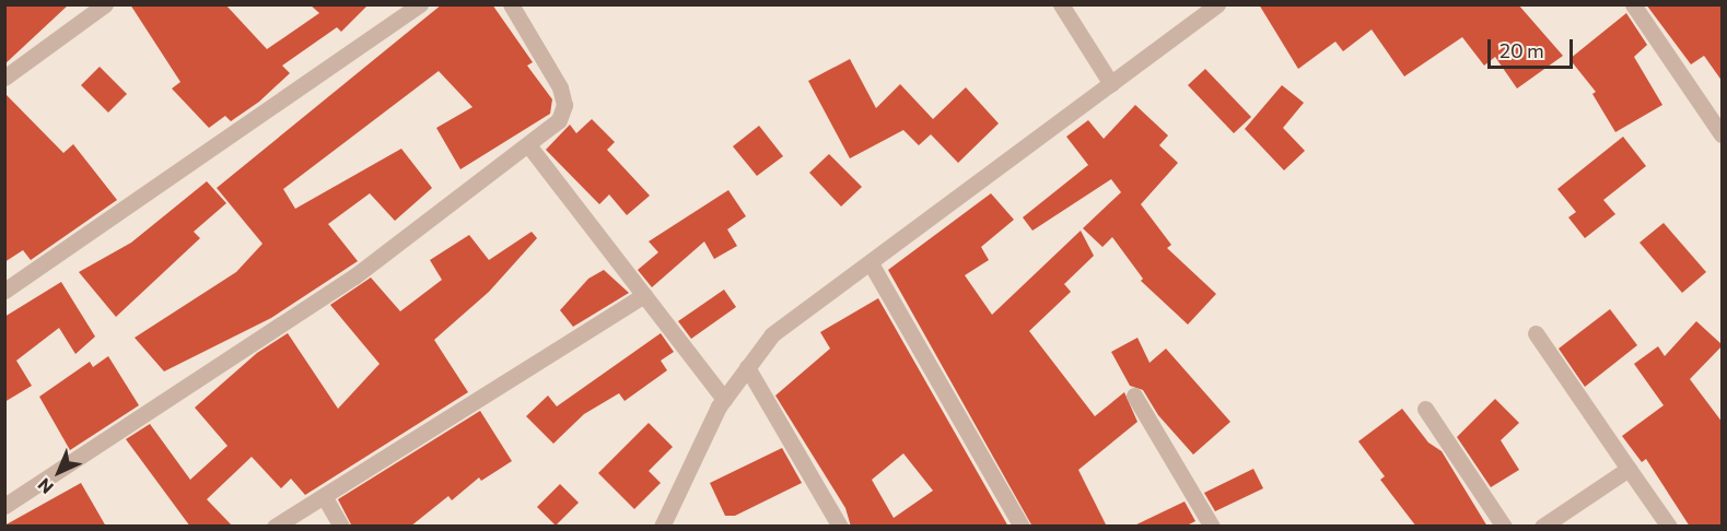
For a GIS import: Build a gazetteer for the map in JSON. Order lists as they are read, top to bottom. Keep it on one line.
{"scale_bar":"20 m","north":"bottom left"}
